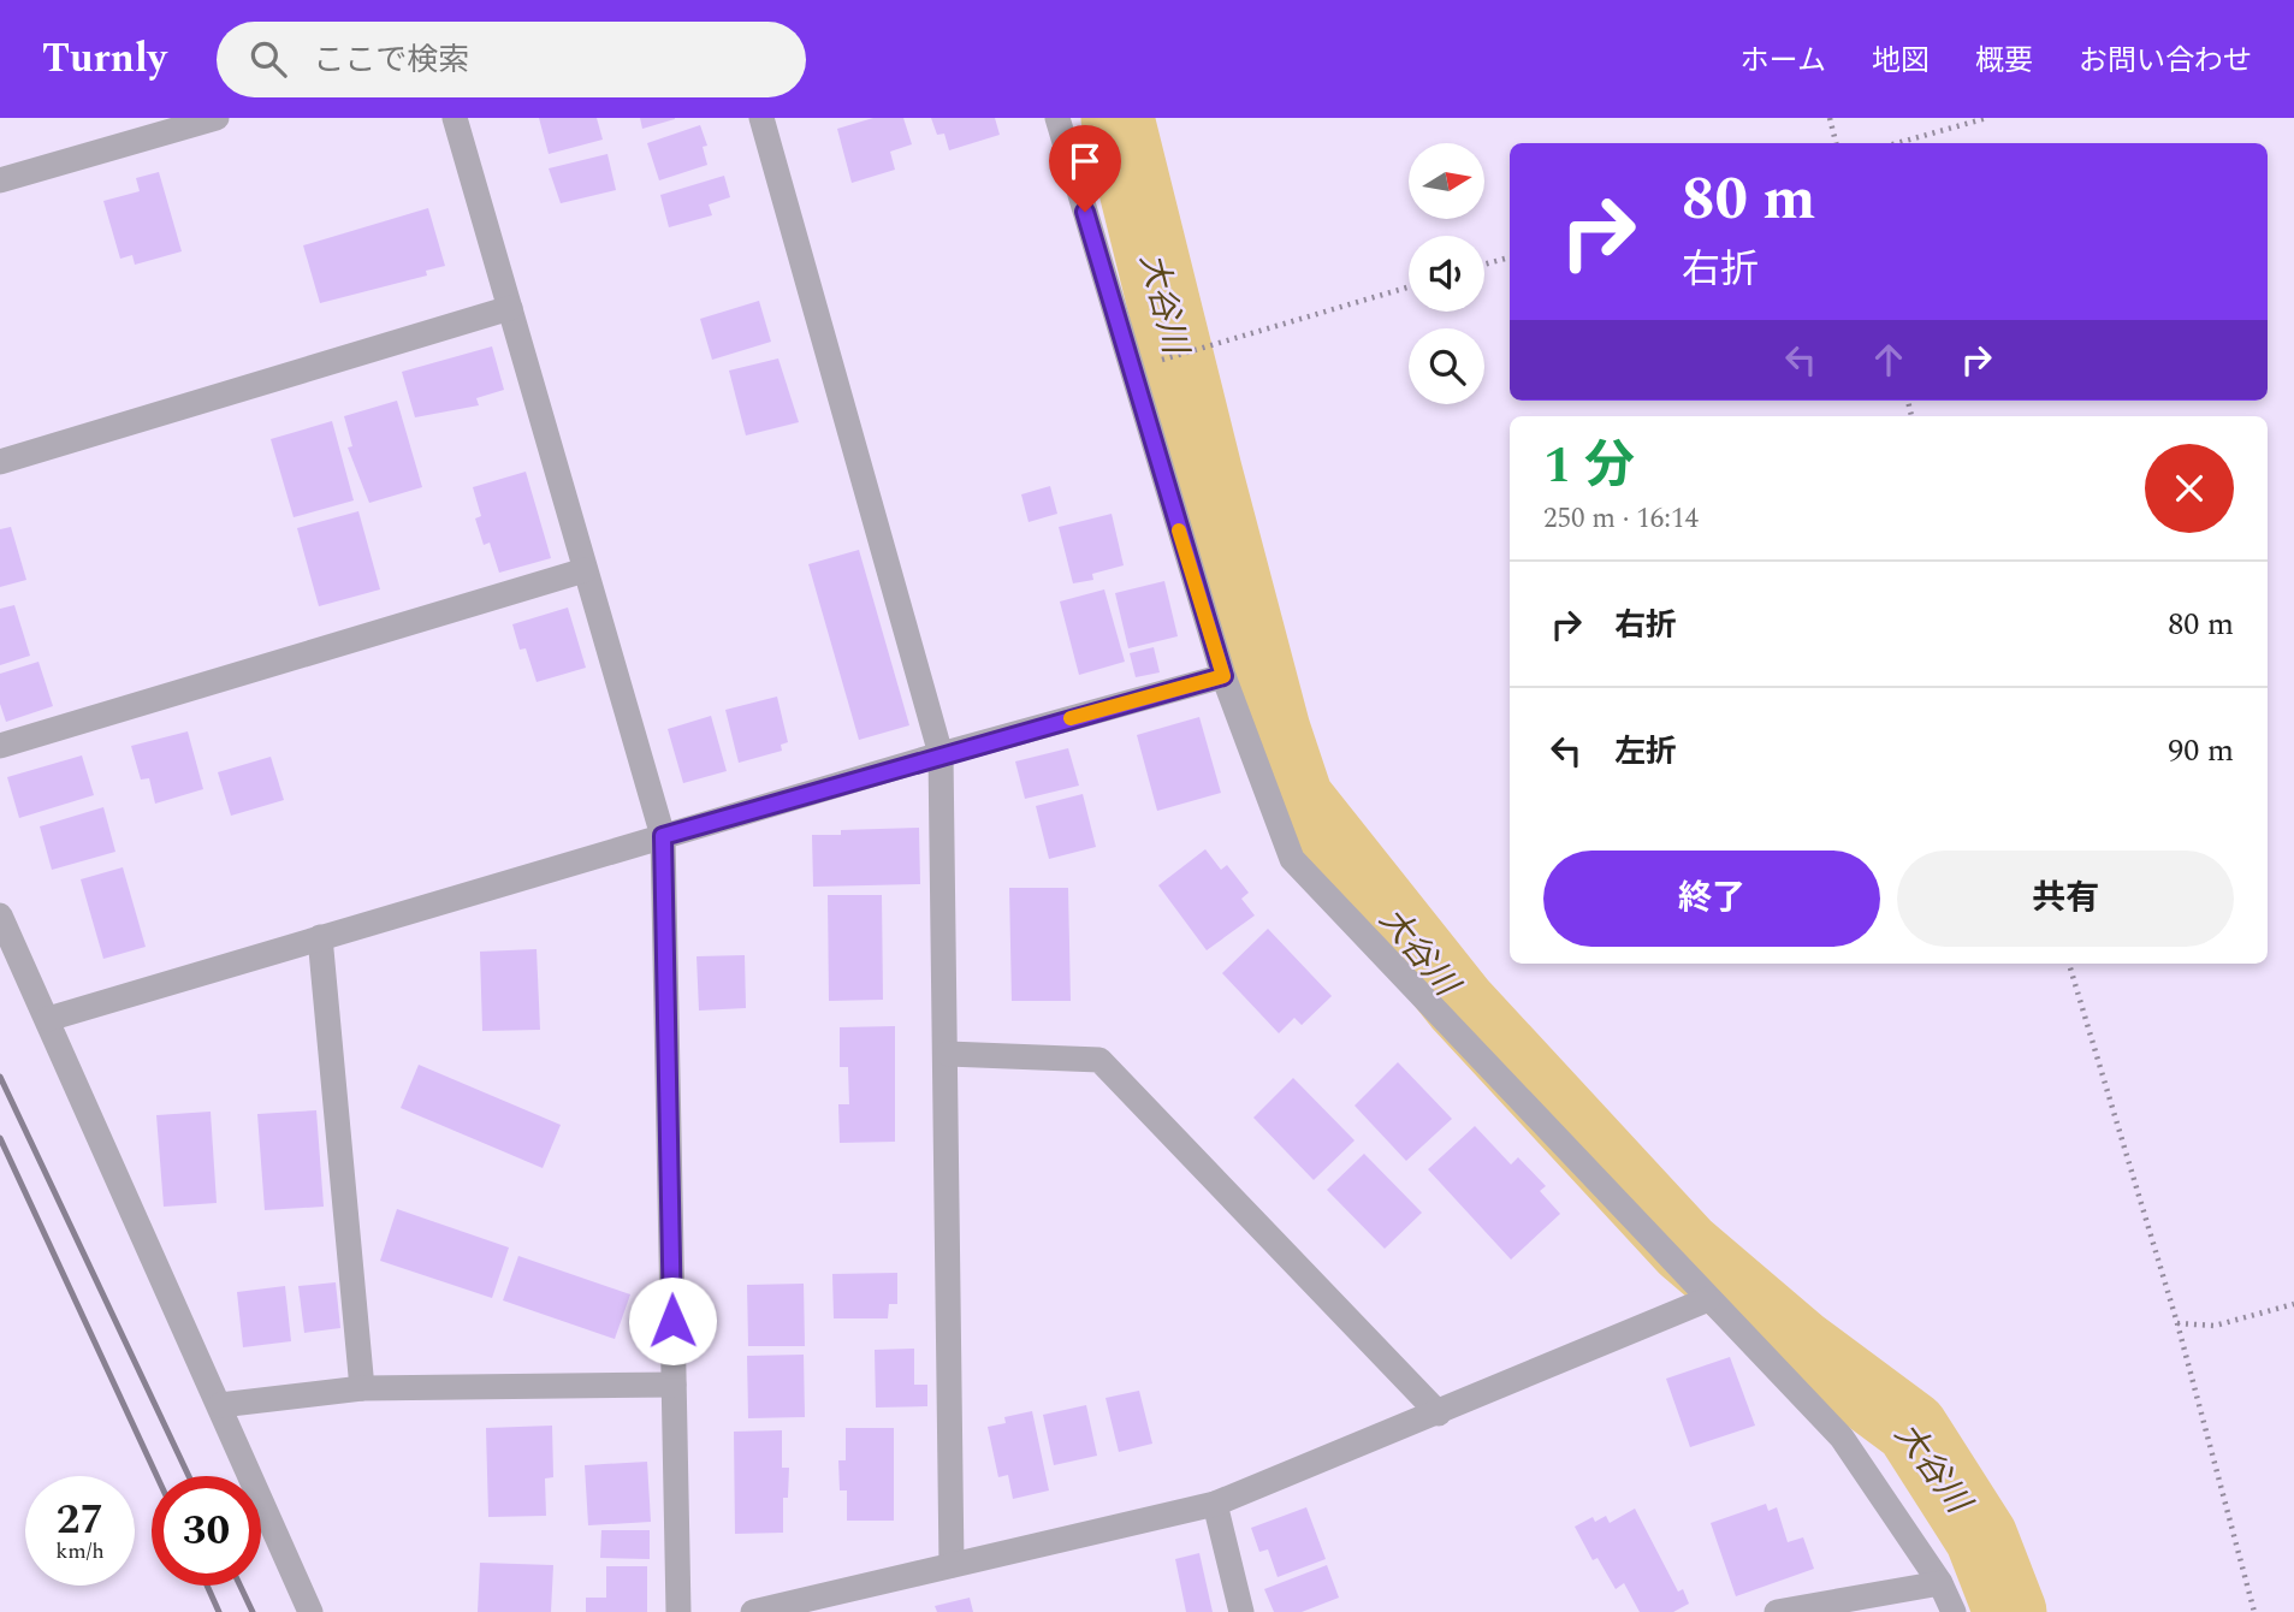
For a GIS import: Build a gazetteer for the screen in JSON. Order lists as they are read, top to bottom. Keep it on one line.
{"water":["大谷川"],"north":"right","page":{"header":"Turnly","search":"ここで検索","nav":["ホーム","地図","概要","お問い合わせ"],"turn":["80 m","右折"],"heading":["1 分","250 m · 16:14"],"list":[{"name":"右折","value":"80 m"},{"name":"左折","value":"90 m"}],"buttons":["終了","共有"],"speed":"27 km/h","limit":"30"}}
